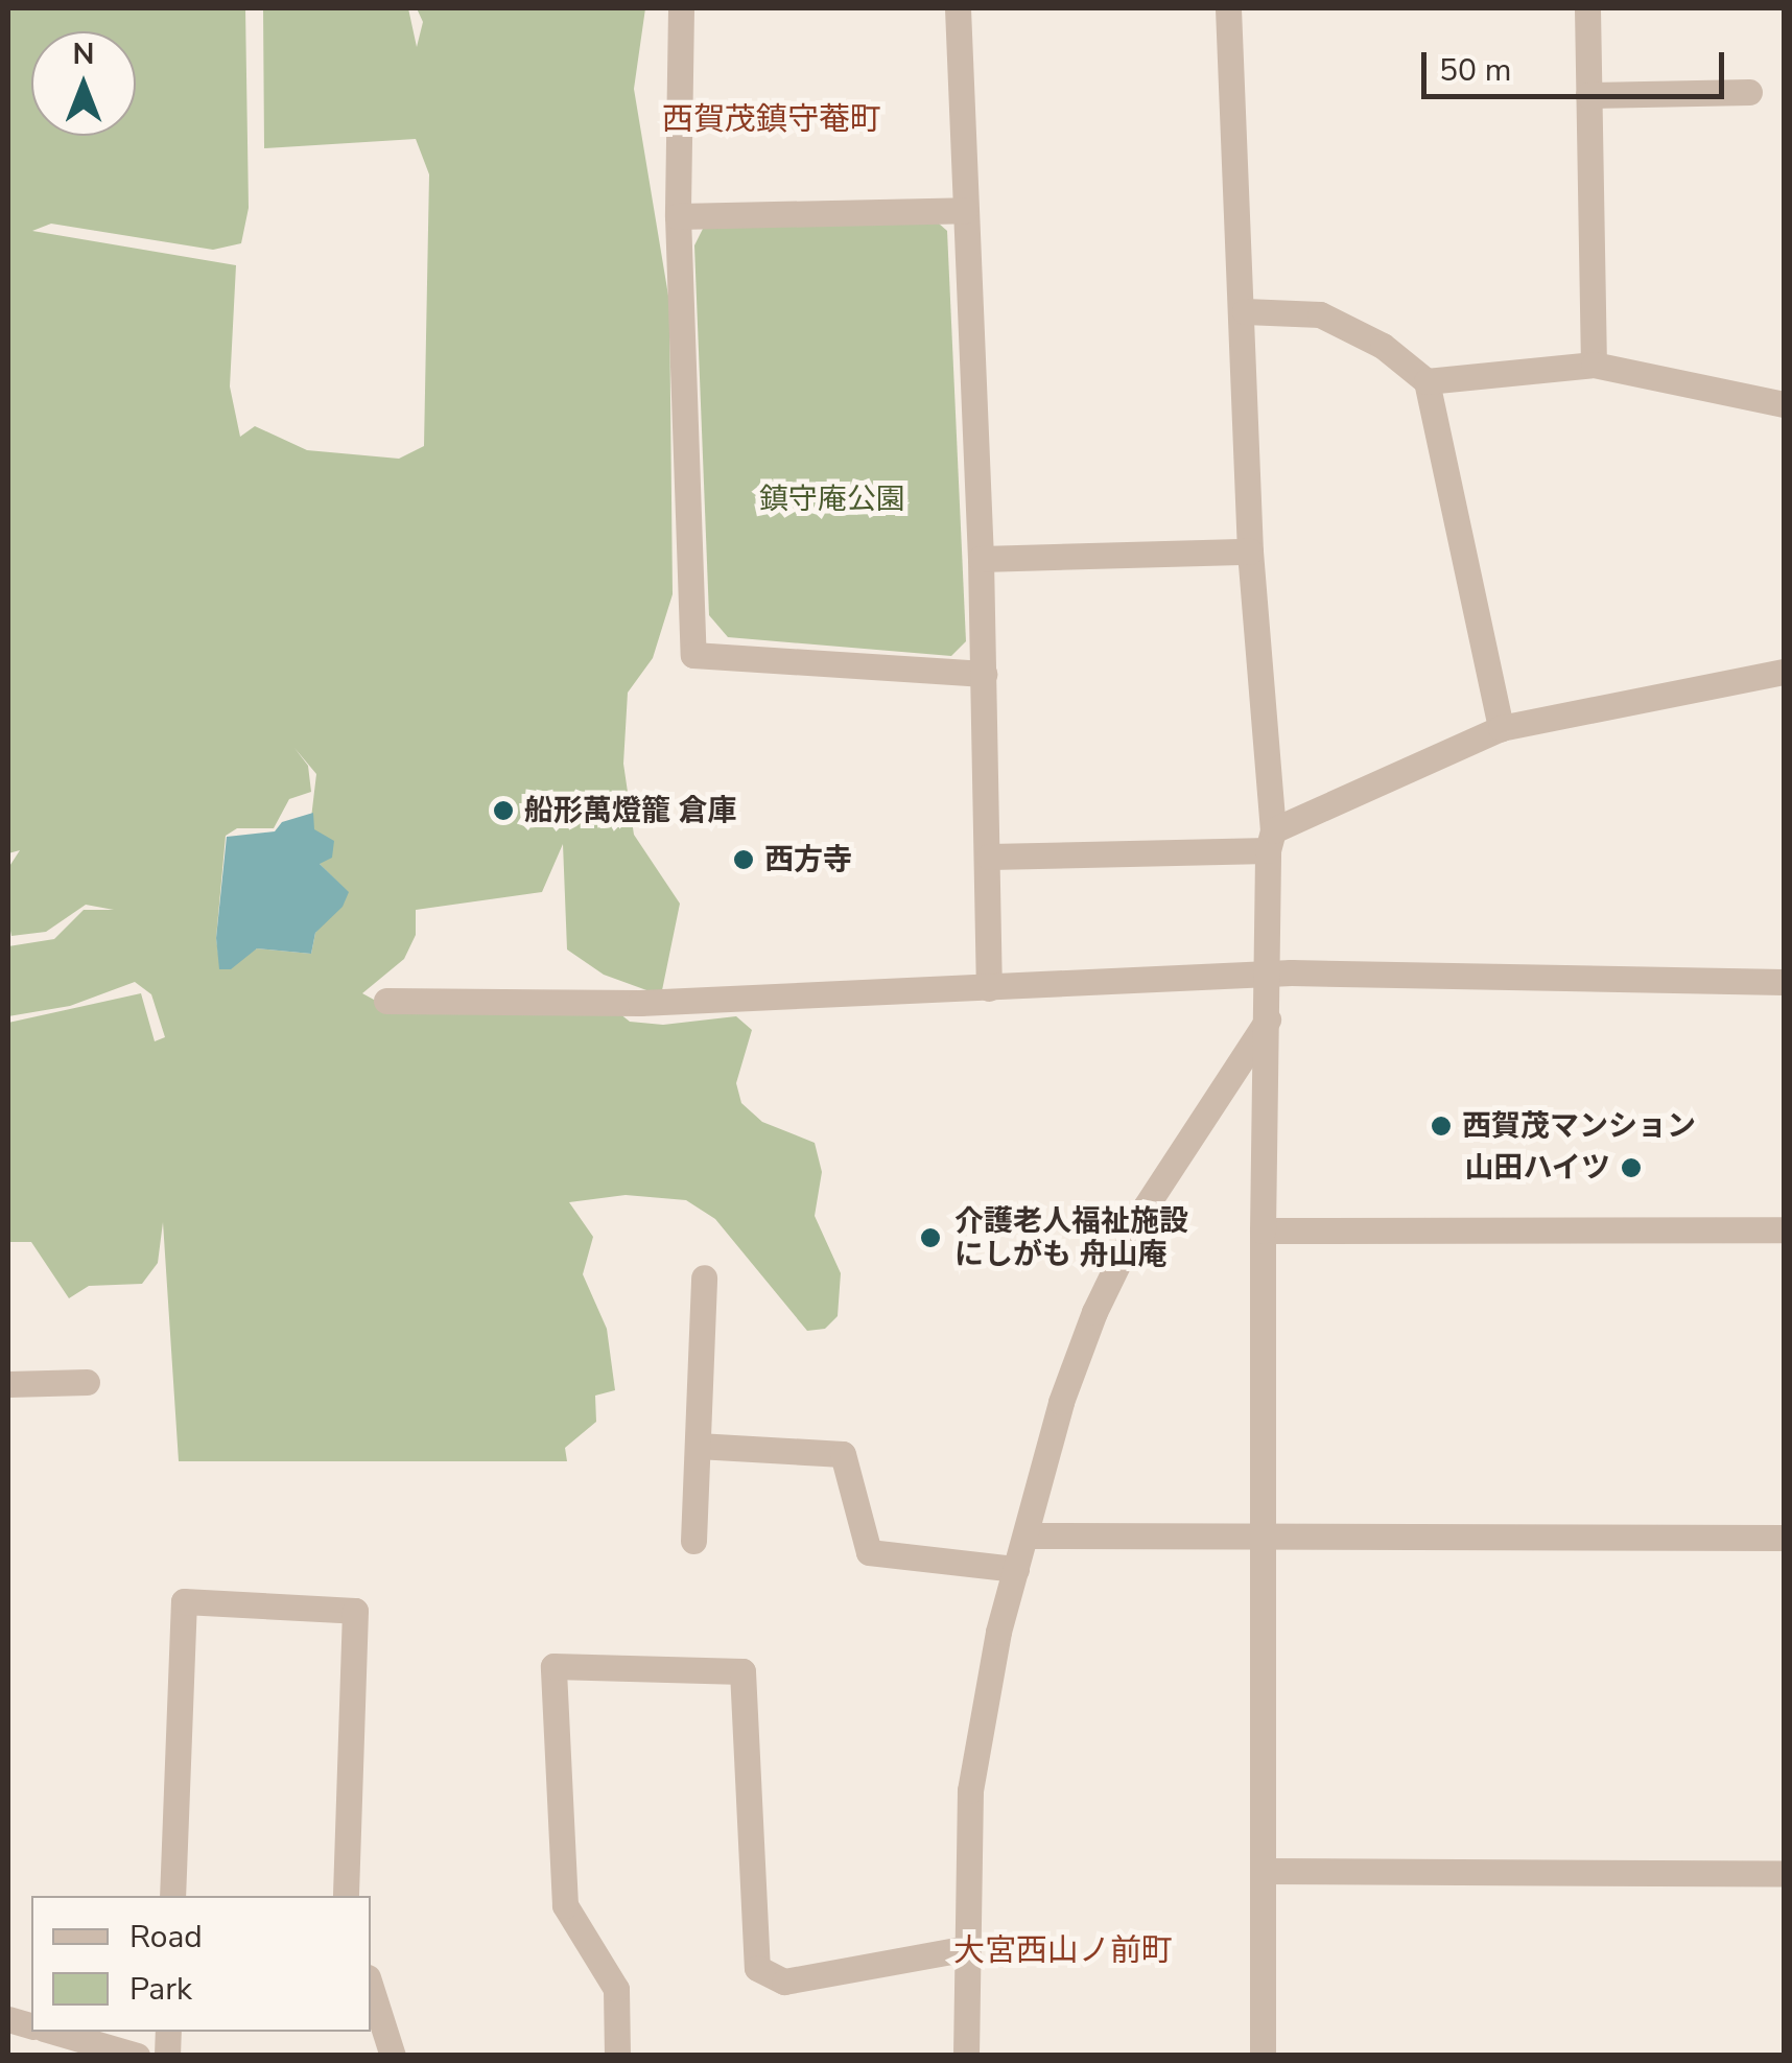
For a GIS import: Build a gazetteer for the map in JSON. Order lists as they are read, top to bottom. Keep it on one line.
{"districts":["西賀茂鎮守菴町","大宮西山ノ前町"],"parks":["鎮守庵公園"],"places":["船形萬燈籠 倉庫","西方寺","西賀茂マンション","山田ハイツ","介護老人福祉施設 にしがも 舟山庵"],"legend":["Road","Park"],"scale_bar":"50 m","north":"top"}
